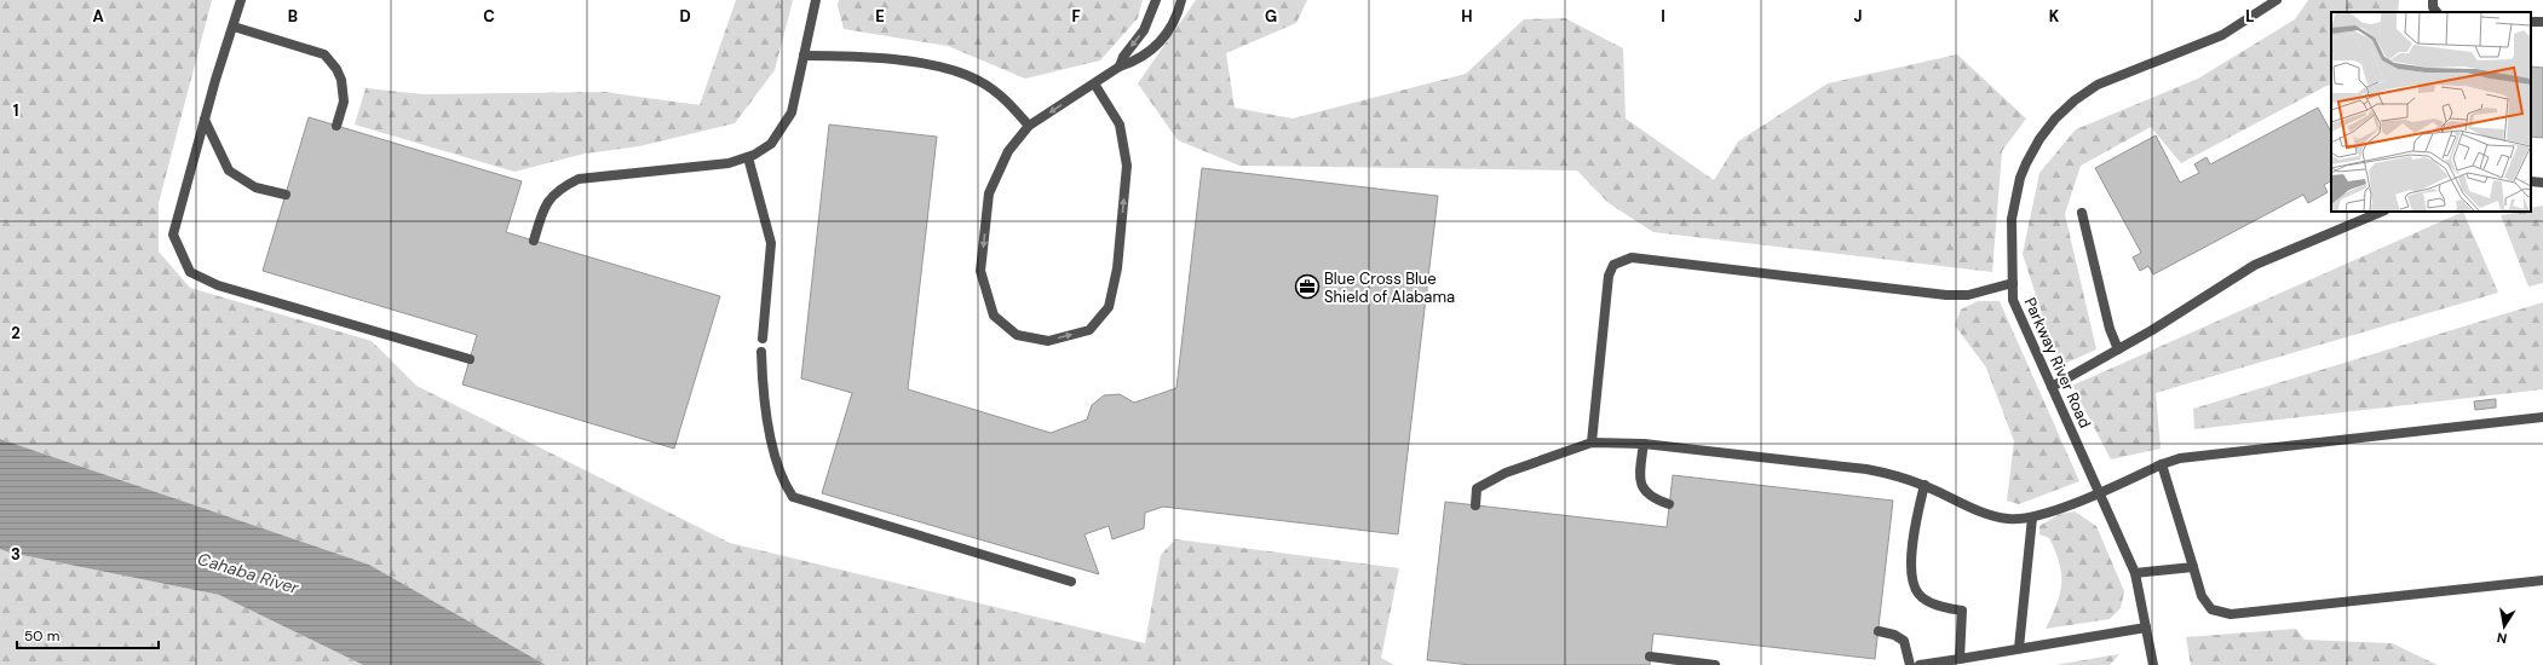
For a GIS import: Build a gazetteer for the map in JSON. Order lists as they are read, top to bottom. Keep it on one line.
{"streets":{"street":["Parkway River Road"]},"water":["Cahaba River"],"places":{"office":["Blue Cross Blue Shield of Alabama"]},"scale_bar":"50 m","north":"bottom","grid":{"columns":["A","B","C","D","E","F","G","H","I","J","K","L"],"rows":["1","2","3"]}}
